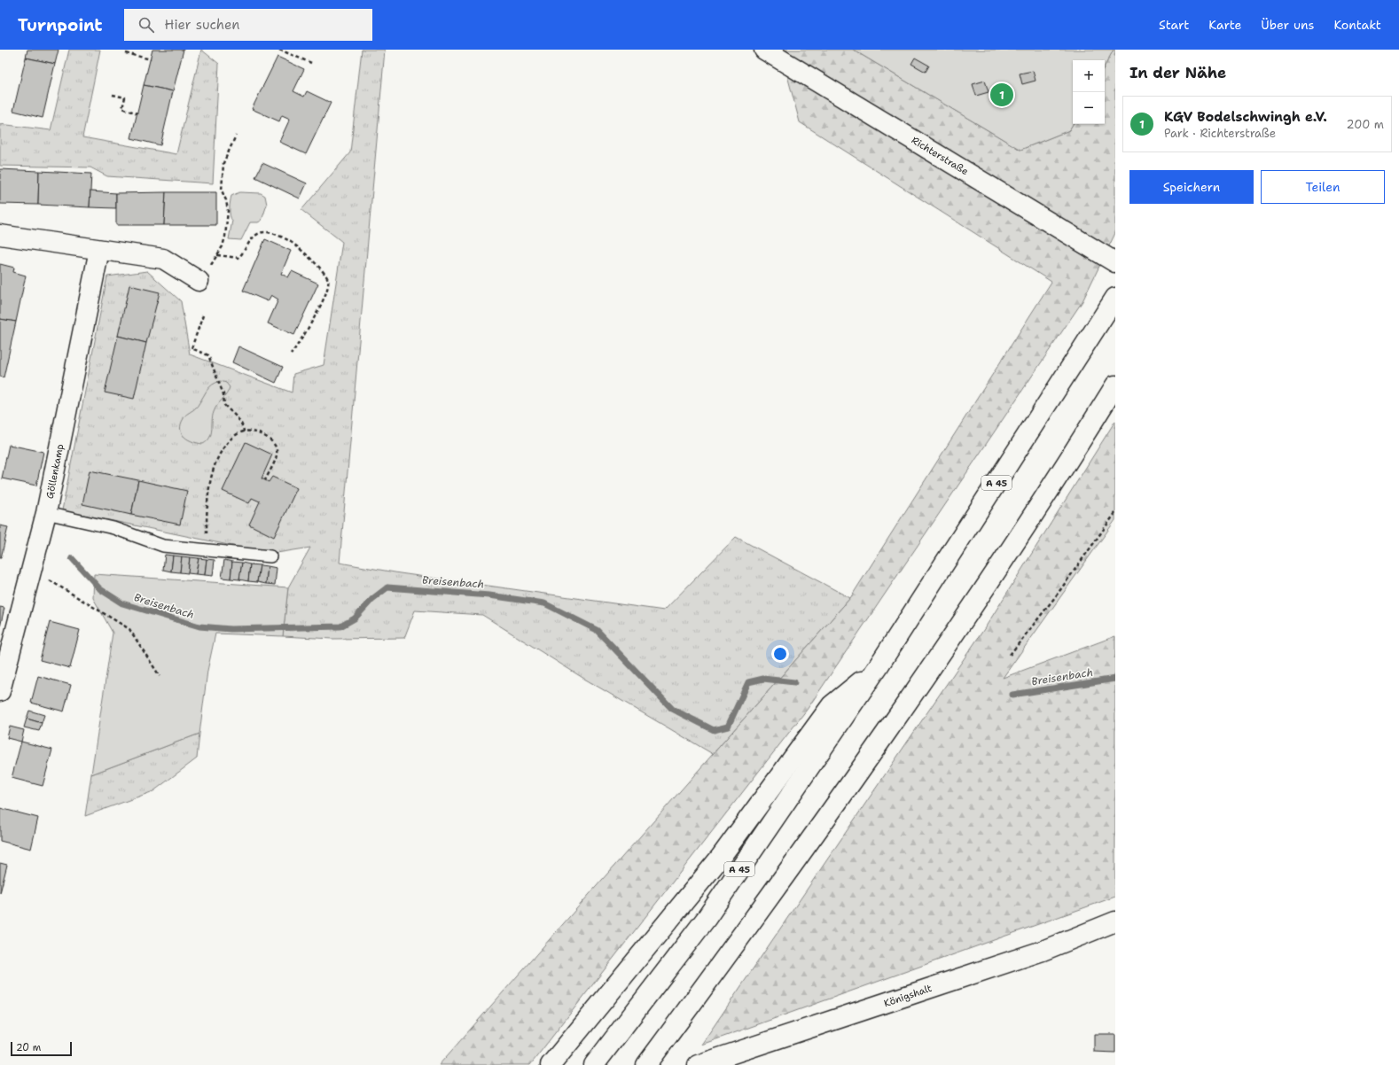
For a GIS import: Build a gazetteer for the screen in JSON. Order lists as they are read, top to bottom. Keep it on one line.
{"streets":{"main road":["Richterstraße","Göllenkamp","A 45","Königshalt"]},"water":["Breisenbach"],"scale_bar":"20 m","page":{"header":"Turnpoint","search":"Hier suchen","nav":["Start","Karte","Über uns","Kontakt"],"heading":"In der Nähe","map_buttons":["+","−"],"pins":"1","list":[{"mark":"1","name":"KGV Bodelschwingh e.V.","note":"Park · Richterstraße","value":"200 m"}],"buttons":["Speichern","Teilen"],"scale":"20 m"}}
